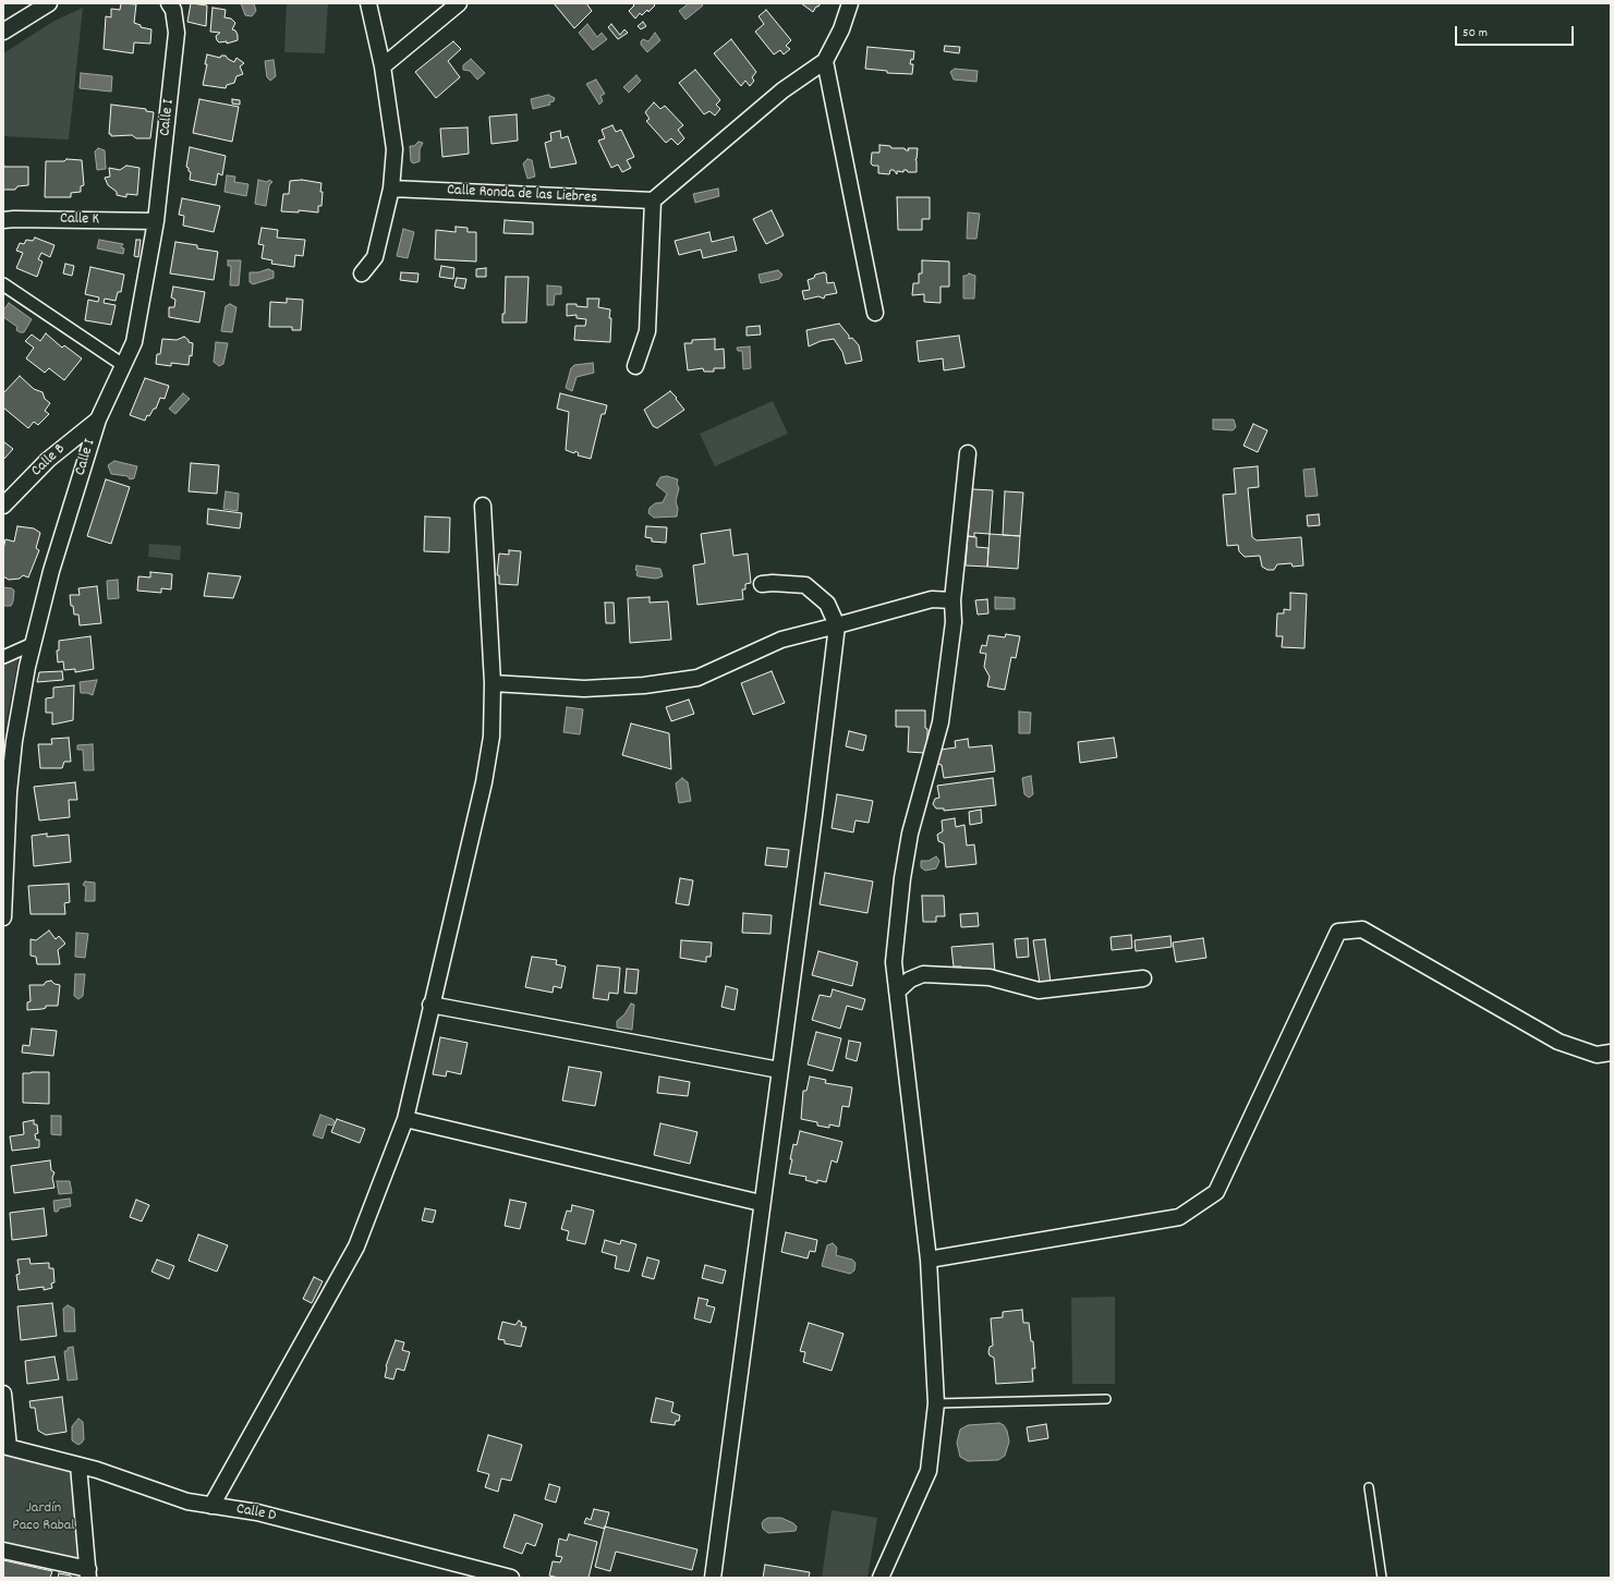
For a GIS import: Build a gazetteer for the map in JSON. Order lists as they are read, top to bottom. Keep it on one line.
{"streets":{"street":["Calle I","Calle Ronda de las Liebres","Calle K","Calle B","Calle D"]},"crossings":[["Calle I","Calle K"],["Calle I","Calle B"]],"parks":["Jardín Paco Rabal"],"scale_bar":"50 m"}
